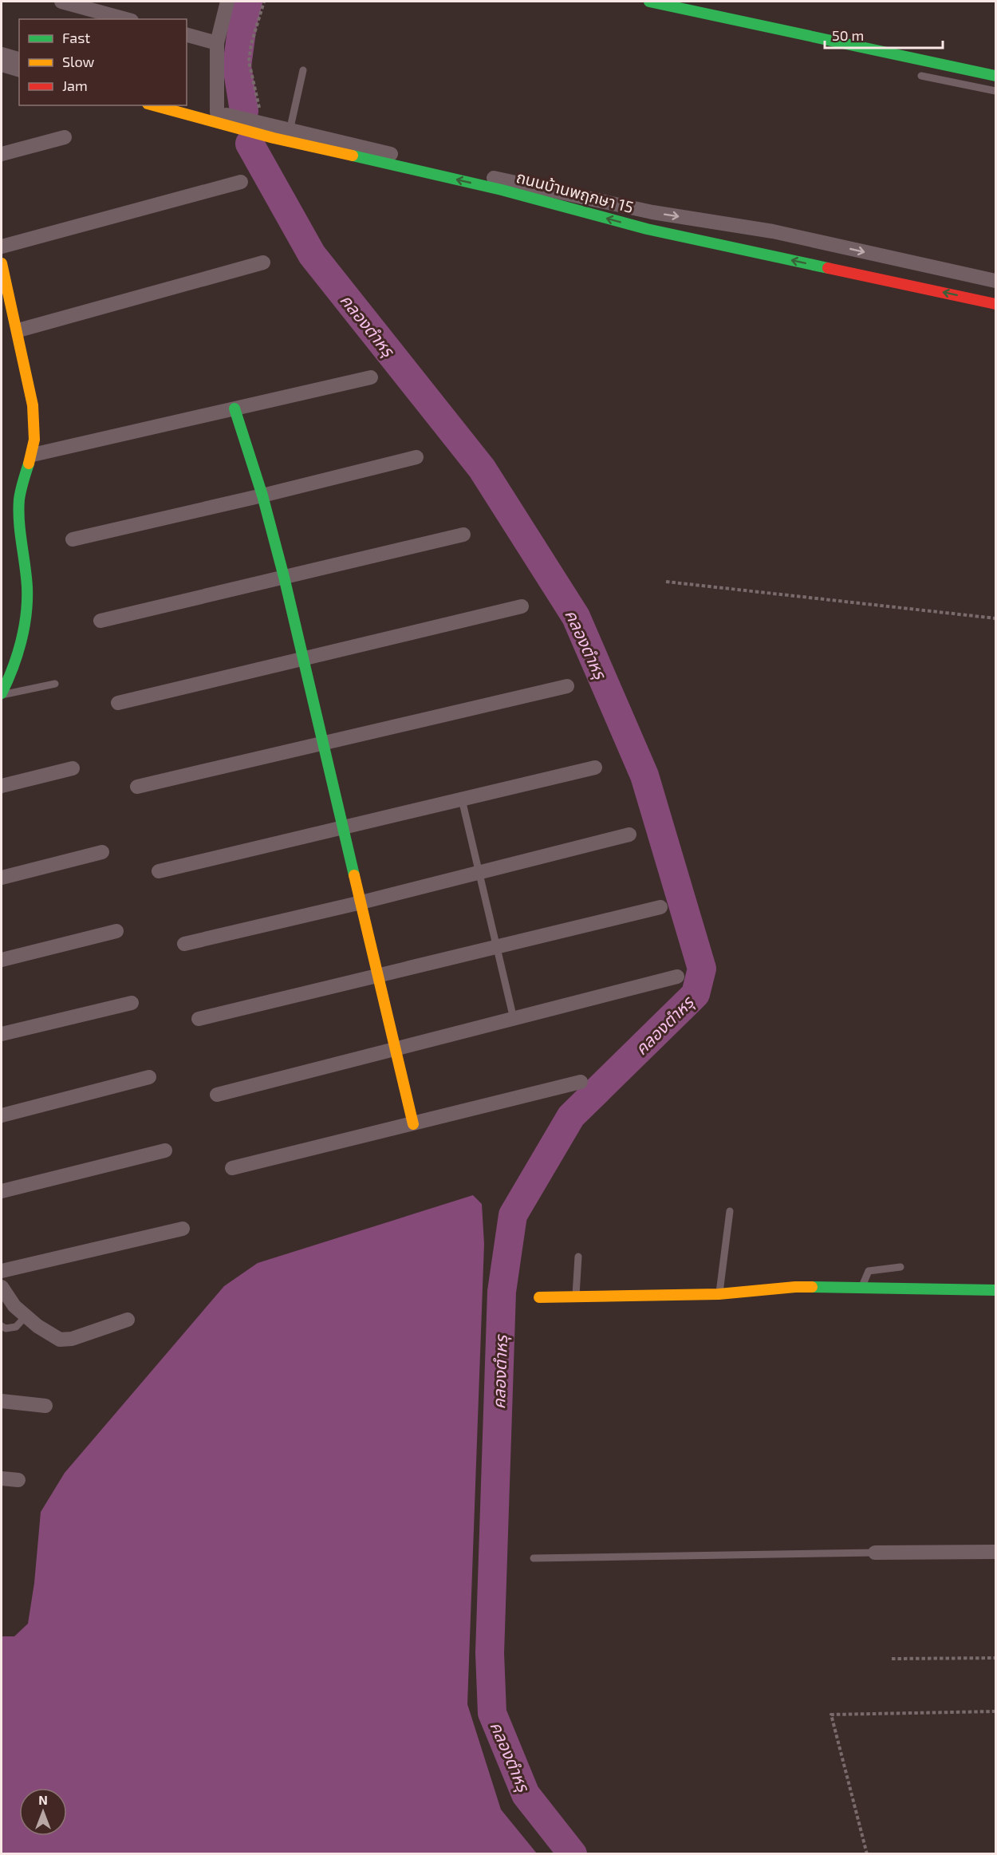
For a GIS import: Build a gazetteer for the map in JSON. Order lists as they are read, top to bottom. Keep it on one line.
{"streets":{"street":["ถนนบ้านพฤกษา 15"]},"water":["คลองตำหรุ"],"legend":["Fast","Slow","Jam"],"scale_bar":"50 m","north":"top"}
